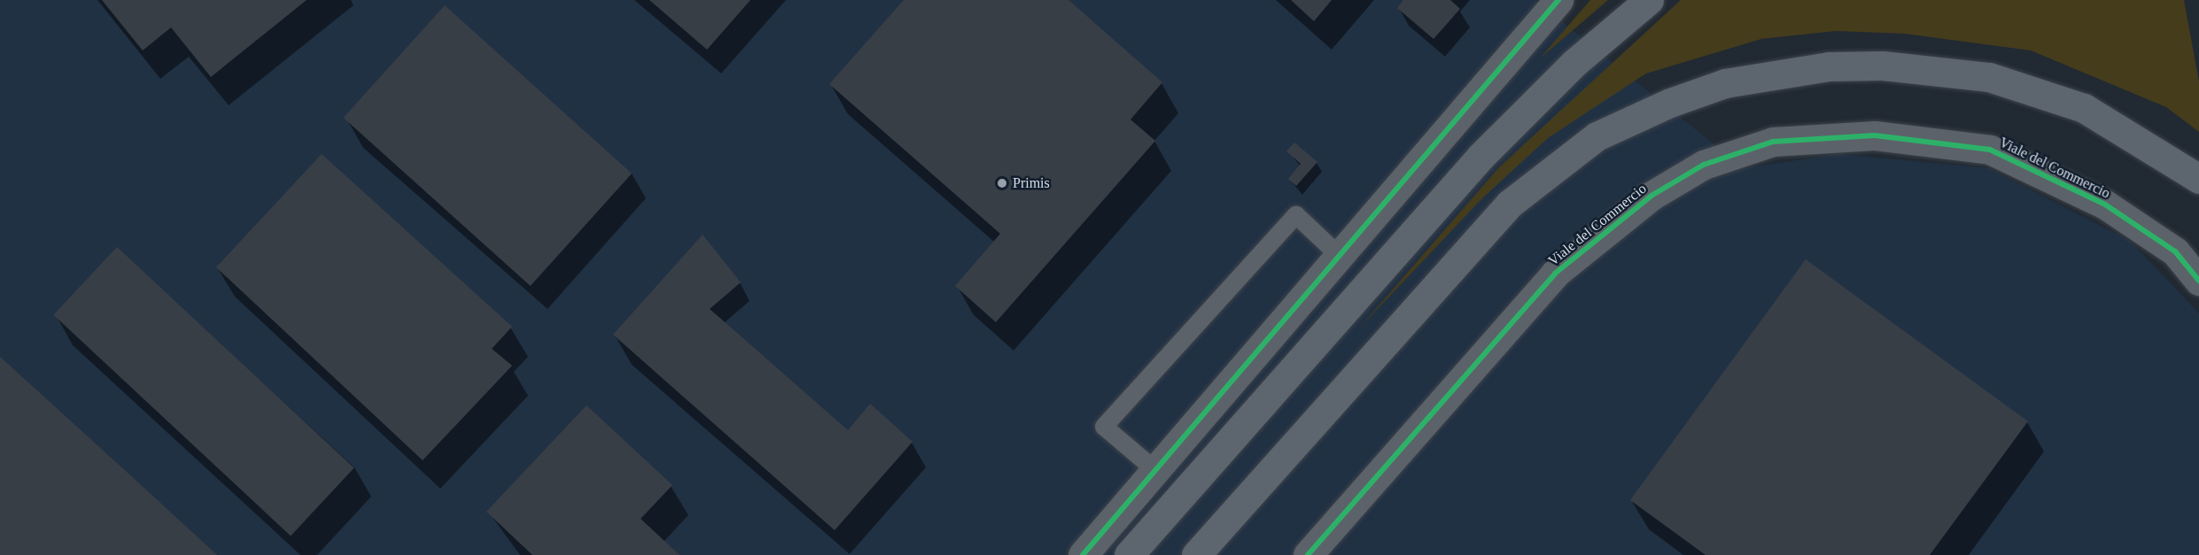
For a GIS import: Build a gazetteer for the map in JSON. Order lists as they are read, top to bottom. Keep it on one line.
{"streets":{"street":["Viale del Commercio"]},"places":["Primis"]}
